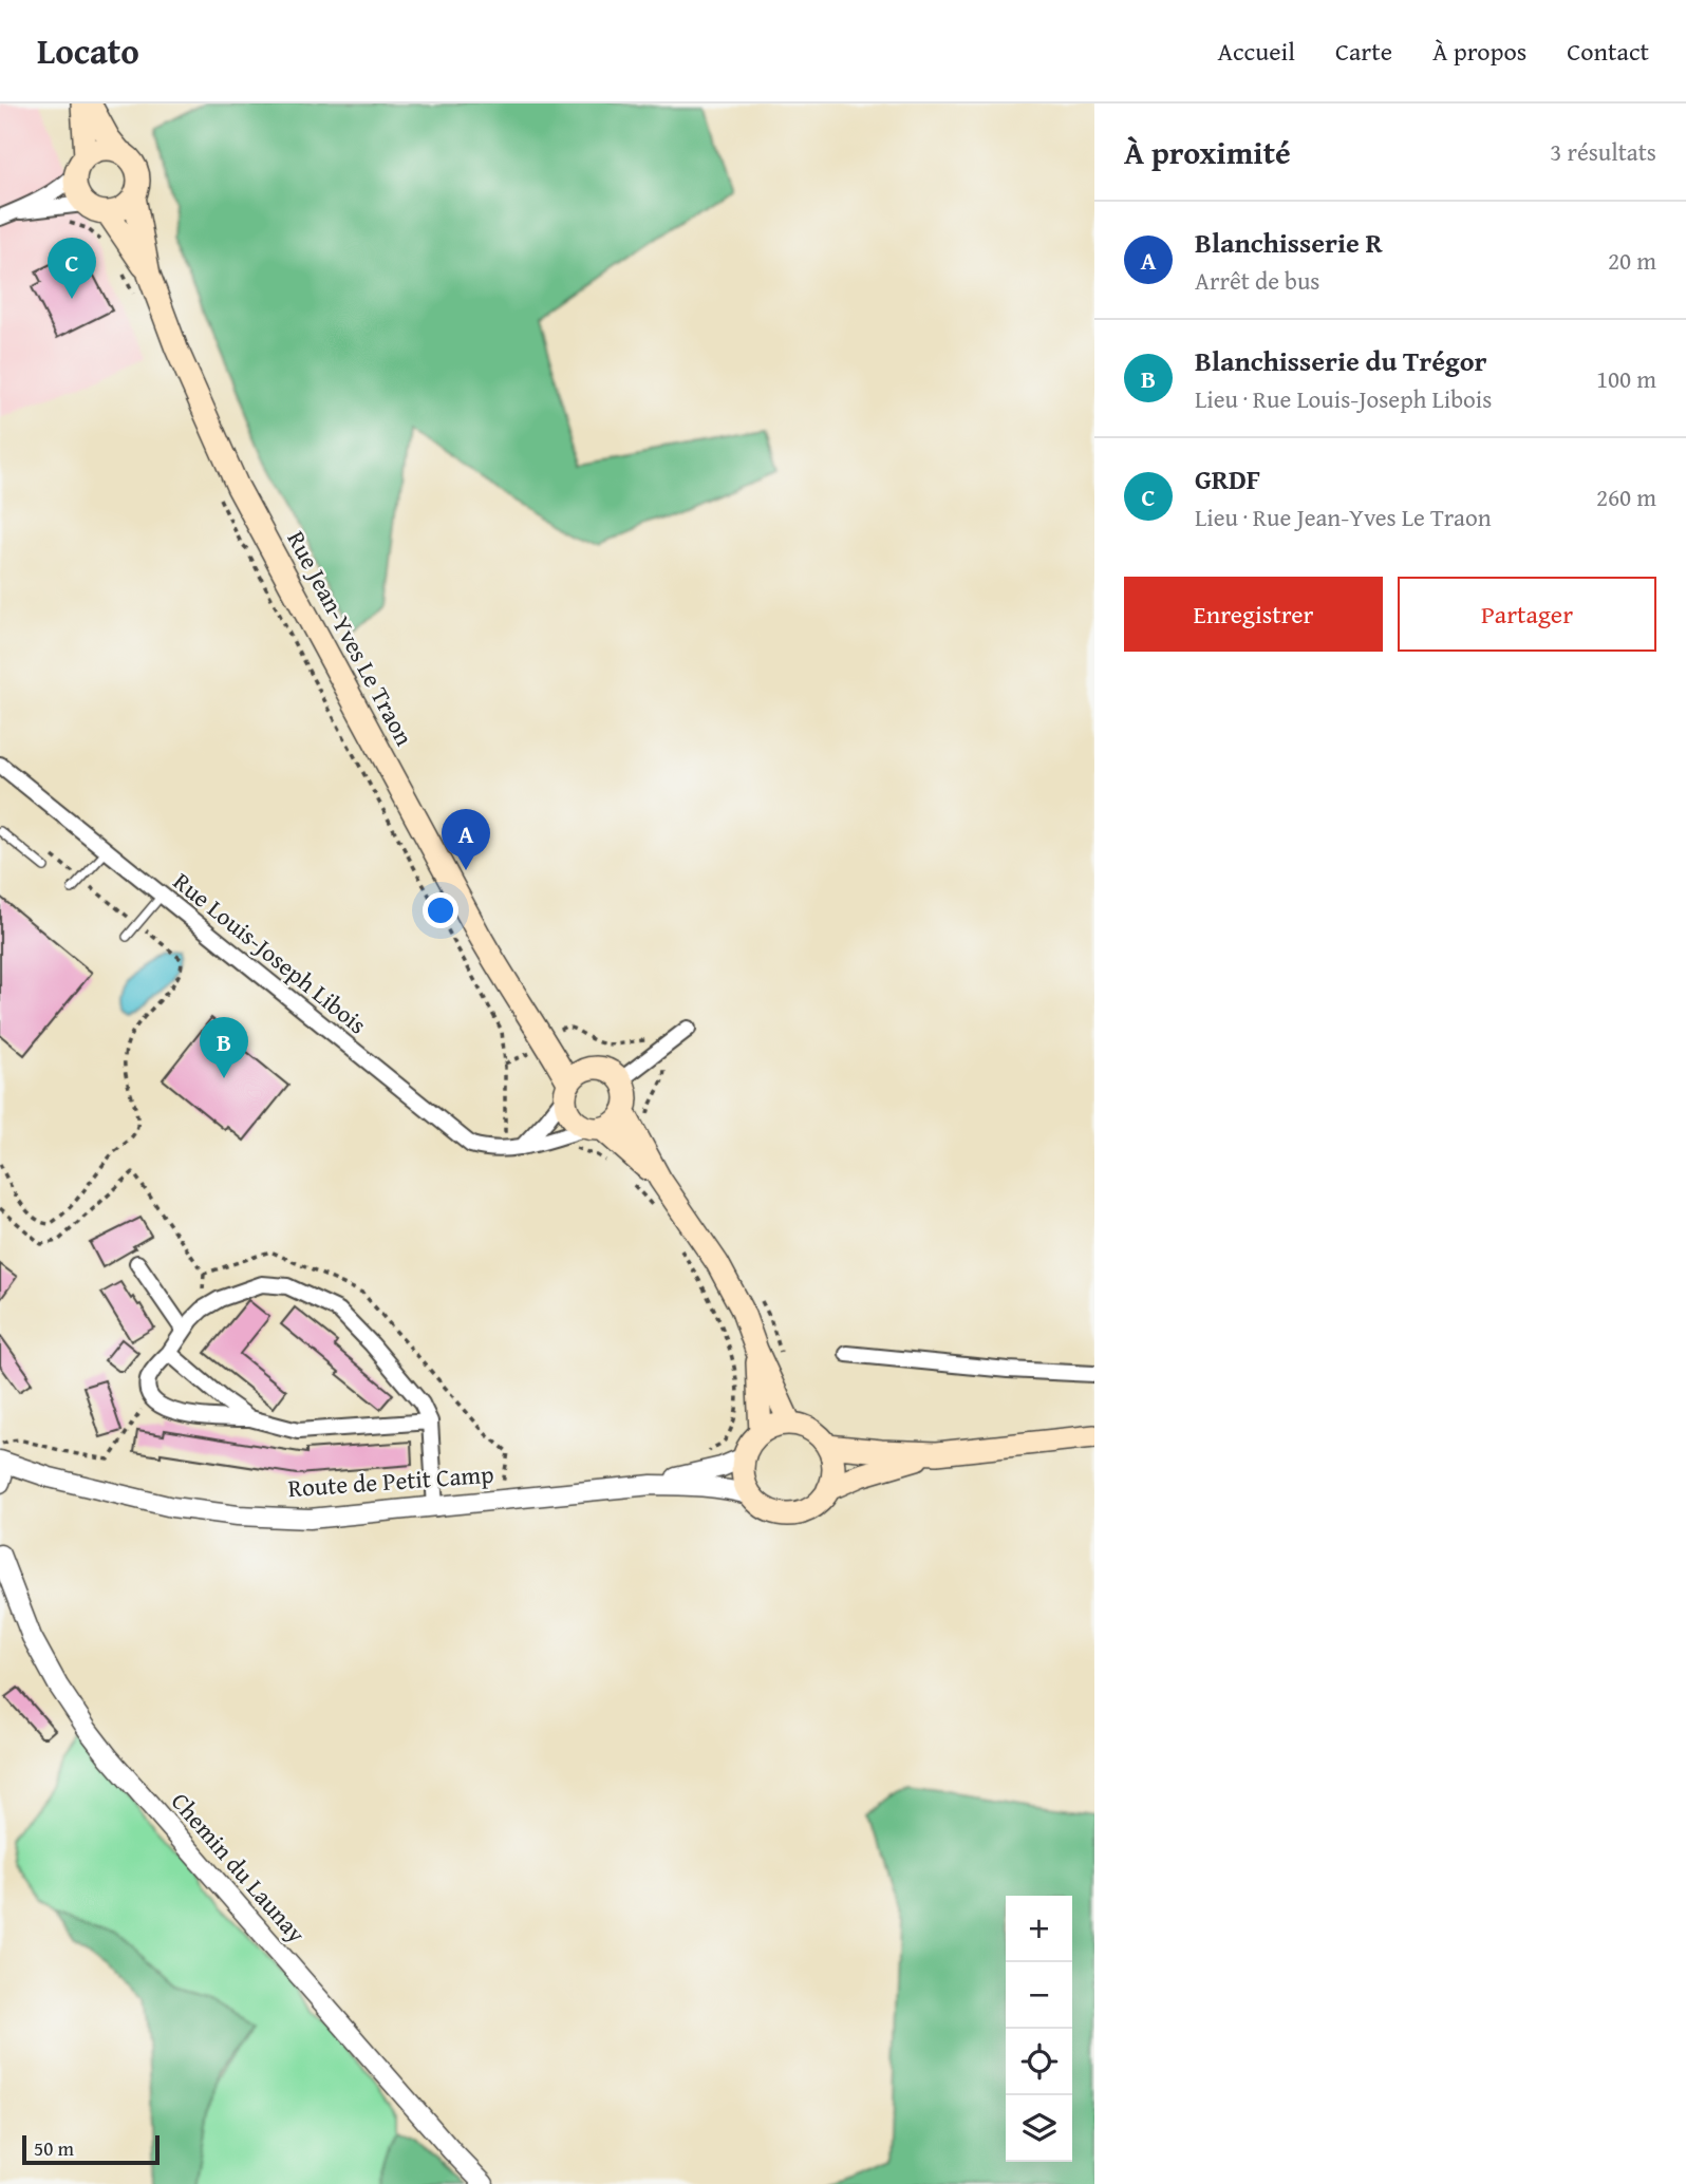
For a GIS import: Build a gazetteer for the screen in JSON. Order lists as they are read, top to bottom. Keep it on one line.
{"streets":{"main road":["Rue Jean-Yves Le Traon"],"street":["Rue Louis-Joseph Libois","Route de Petit Camp","Chemin du Launay"]},"scale_bar":"50 m","page":{"header":"Locato","nav":["Accueil","Carte","À propos","Contact"],"heading":["À proximité","3 résultats"],"list":[{"mark":"A","name":"Blanchisserie R","note":"Arrêt de bus","value":"20 m"},{"mark":"B","name":"Blanchisserie du Trégor","note":"Lieu · Rue Louis-Joseph Libois","value":"100 m"},{"mark":"C","name":"GRDF","note":"Lieu · Rue Jean-Yves Le Traon","value":"260 m"}],"pins":["C","A","B"],"buttons":["Enregistrer","Partager"],"map_buttons":["+","−"],"scale":"50 m"}}
